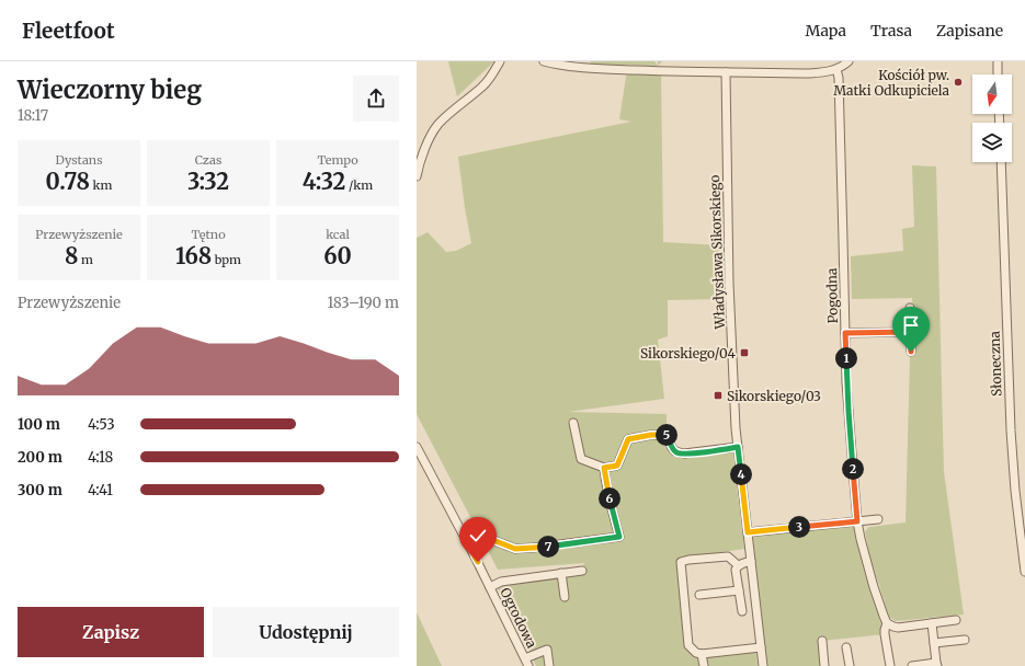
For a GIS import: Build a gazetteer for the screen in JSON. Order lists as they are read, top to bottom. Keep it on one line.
{"streets":{"street":["Władysława Sikorskiego","Pogodna","Słoneczna","Ogrodowa"]},"places":{"other":["Kościół pw. Matki Odkupiciela"],"transit":["Sikorskiego/04","Sikorskiego/03"]},"north":"bottom","page":{"header":"Fleetfoot","nav":["Mapa","Trasa","Zapisane"],"heading":["Wieczorny bieg","18:17"],"stats":[["Dystans","0.78 km"],["Czas","3:32"],["Tempo","4:32 /km"],["Przewyższenie","8 m"],["Tętno","168 bpm"],["kcal","60"]],"chart":["Przewyższenie","183–190 m"],"pins":["1","5","2","4","6","3","7"],"list":[{"name":"100 m","note":"4:53"},{"name":"200 m","note":"4:18"},{"name":"300 m","note":"4:41"}],"buttons":["Zapisz","Udostępnij"]}}
